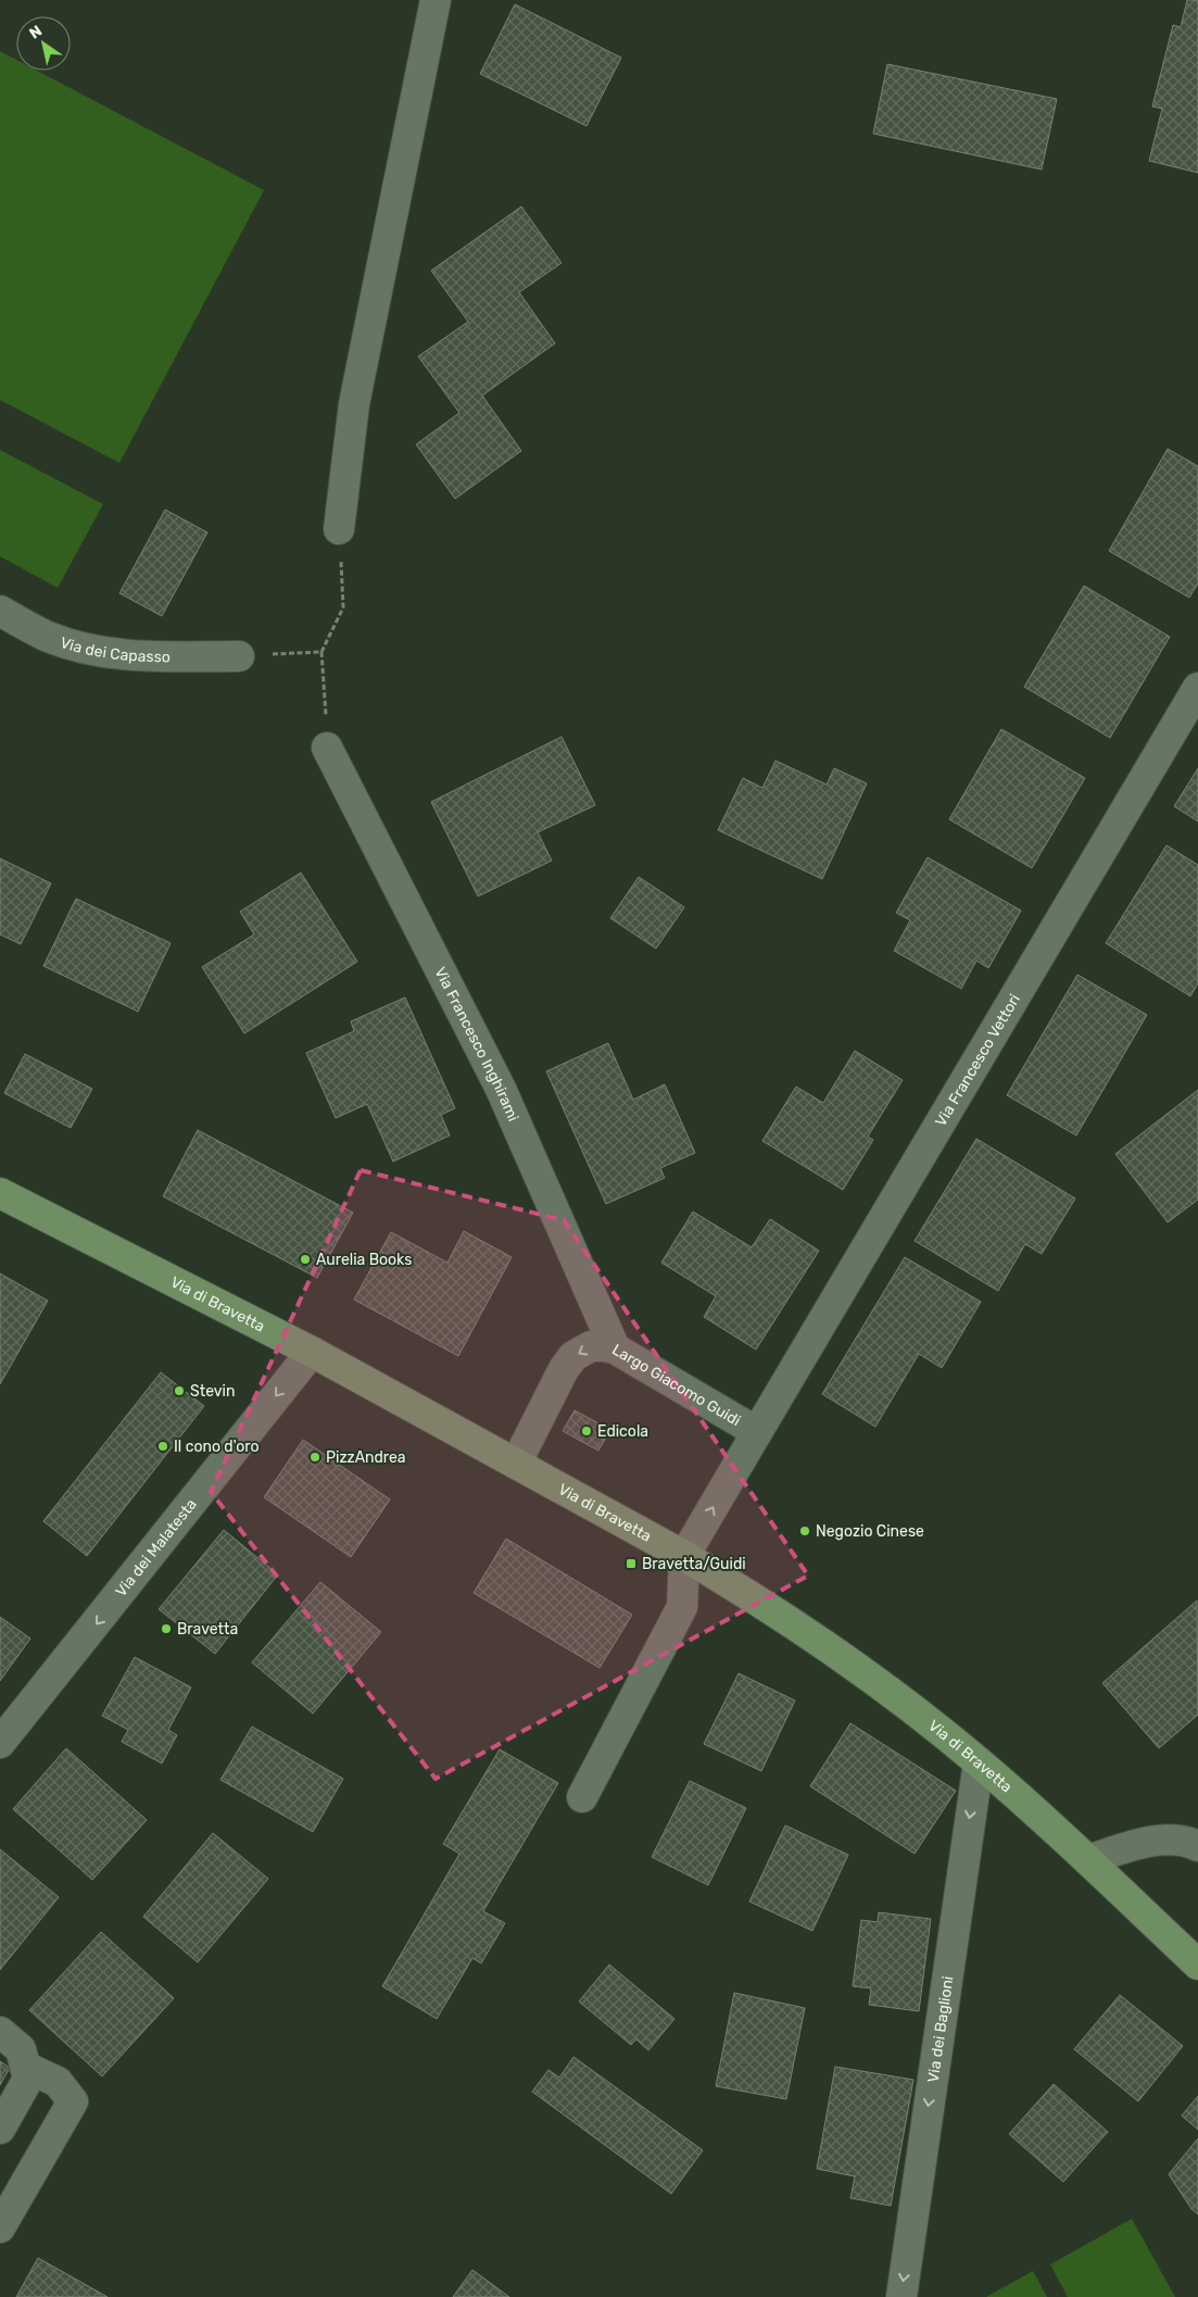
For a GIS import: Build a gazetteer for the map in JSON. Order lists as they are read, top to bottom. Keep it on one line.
{"streets":{"main road":["Via di Bravetta"],"street":["Via dei Capasso","Via Francesco Inghirami","Via Francesco Vettori","Largo Giacomo Guidi","Via dei Malatesta","Via dei Baglioni"]},"crossings":[["Via Francesco Inghirami","Largo Giacomo Guidi"],["Via Francesco Vettori","Largo Giacomo Guidi"],["Via di Bravetta","Largo Giacomo Guidi"],["Via di Bravetta","Via dei Malatesta"],["Via di Bravetta","Via dei Baglioni"]],"one_way":["Via dei Malatesta","Via dei Baglioni"],"places":{"other":["Aurelia Books","Stevin","Edicola","Il cono d'oro","PizzAndrea","Negozio Cinese","Bravetta"],"transit":["Bravetta/Guidi"]},"north":"top left"}
